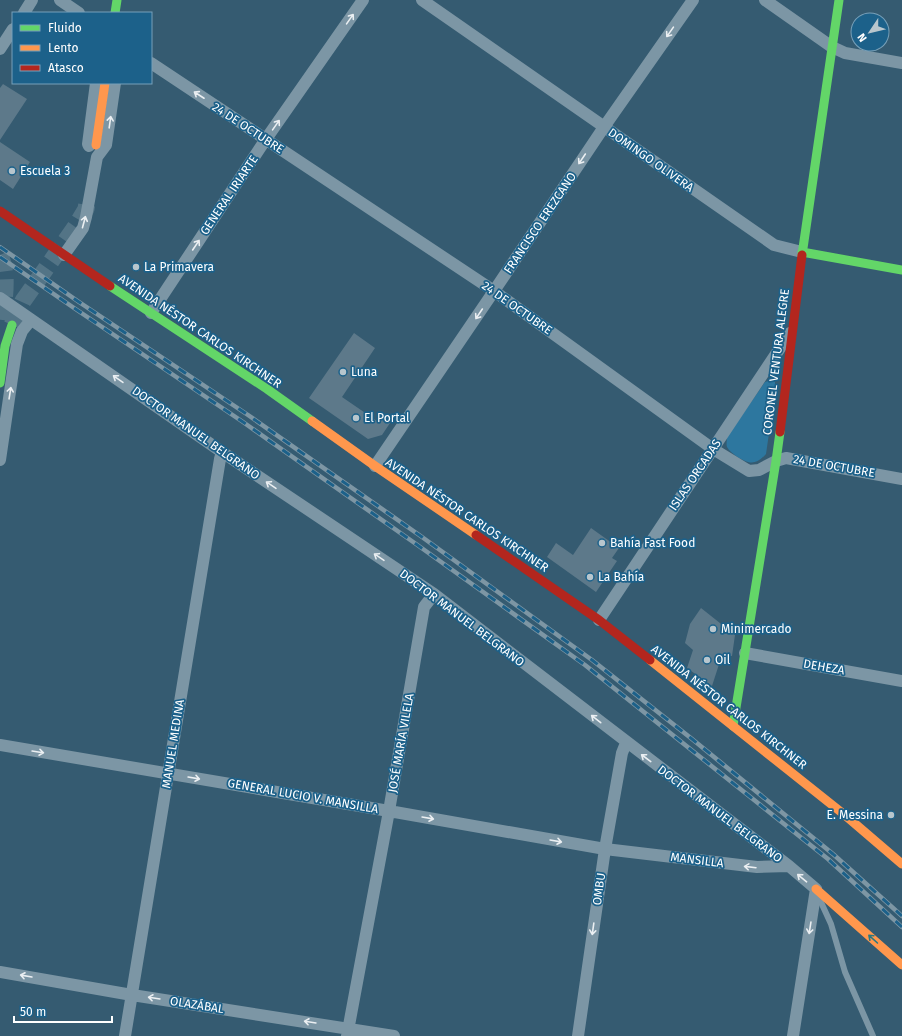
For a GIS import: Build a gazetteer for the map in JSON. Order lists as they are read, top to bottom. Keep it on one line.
{"streets":{"main road":["DOMINGO OLIVERA","AVENIDA NÉSTOR CARLOS KIRCHNER","CORONEL VENTURA ALEGRE","DOCTOR MANUEL BELGRANO"],"street":["24 DE OCTUBRE","GENERAL IRIARTE","FRANCISCO EREZCANO","ISLAS ORCADAS","DEHEZA","JOSÉ MARÍA VILELA","MANUEL MEDINA","GENERAL LUCIO V. MANSILLA","MANSILLA","OMBU","OLAZÁBAL"]},"crossings":[["24 DE OCTUBRE","GENERAL IRIARTE"],["24 DE OCTUBRE","FRANCISCO EREZCANO"],["24 DE OCTUBRE","CORONEL VENTURA ALEGRE"],["24 DE OCTUBRE","ISLAS ORCADAS"],["DOMINGO OLIVERA","FRANCISCO EREZCANO"],["DOMINGO OLIVERA","CORONEL VENTURA ALEGRE"],["GENERAL IRIARTE","AVENIDA NÉSTOR CARLOS KIRCHNER"],["FRANCISCO EREZCANO","AVENIDA NÉSTOR CARLOS KIRCHNER"],["AVENIDA NÉSTOR CARLOS KIRCHNER","CORONEL VENTURA ALEGRE"],["AVENIDA NÉSTOR CARLOS KIRCHNER","ISLAS ORCADAS"],["CORONEL VENTURA ALEGRE","ISLAS ORCADAS"],["CORONEL VENTURA ALEGRE","DEHEZA"],["DOCTOR MANUEL BELGRANO","JOSÉ MARÍA VILELA"],["DOCTOR MANUEL BELGRANO","MANUEL MEDINA"],["DOCTOR MANUEL BELGRANO","MANSILLA"],["DOCTOR MANUEL BELGRANO","OMBU"],["JOSÉ MARÍA VILELA","GENERAL LUCIO V. MANSILLA"],["JOSÉ MARÍA VILELA","OLAZÁBAL"],["MANUEL MEDINA","GENERAL LUCIO V. MANSILLA"],["MANUEL MEDINA","OLAZÁBAL"],["GENERAL LUCIO V. MANSILLA","MANSILLA"],["GENERAL LUCIO V. MANSILLA","OMBU"],["MANSILLA","OMBU"]],"one_way":["GENERAL IRIARTE","FRANCISCO EREZCANO","DOCTOR MANUEL BELGRANO","GENERAL LUCIO V. MANSILLA","MANSILLA","OMBU","OLAZÁBAL"],"places":["Escuela 3","La Primavera","Luna","El Portal","Bahía Fast Food","La Bahía","Minimercado","Oil","E. Messina"],"legend":["Fluido","Lento","Atasco"],"scale_bar":"50 m","north":"bottom left"}
